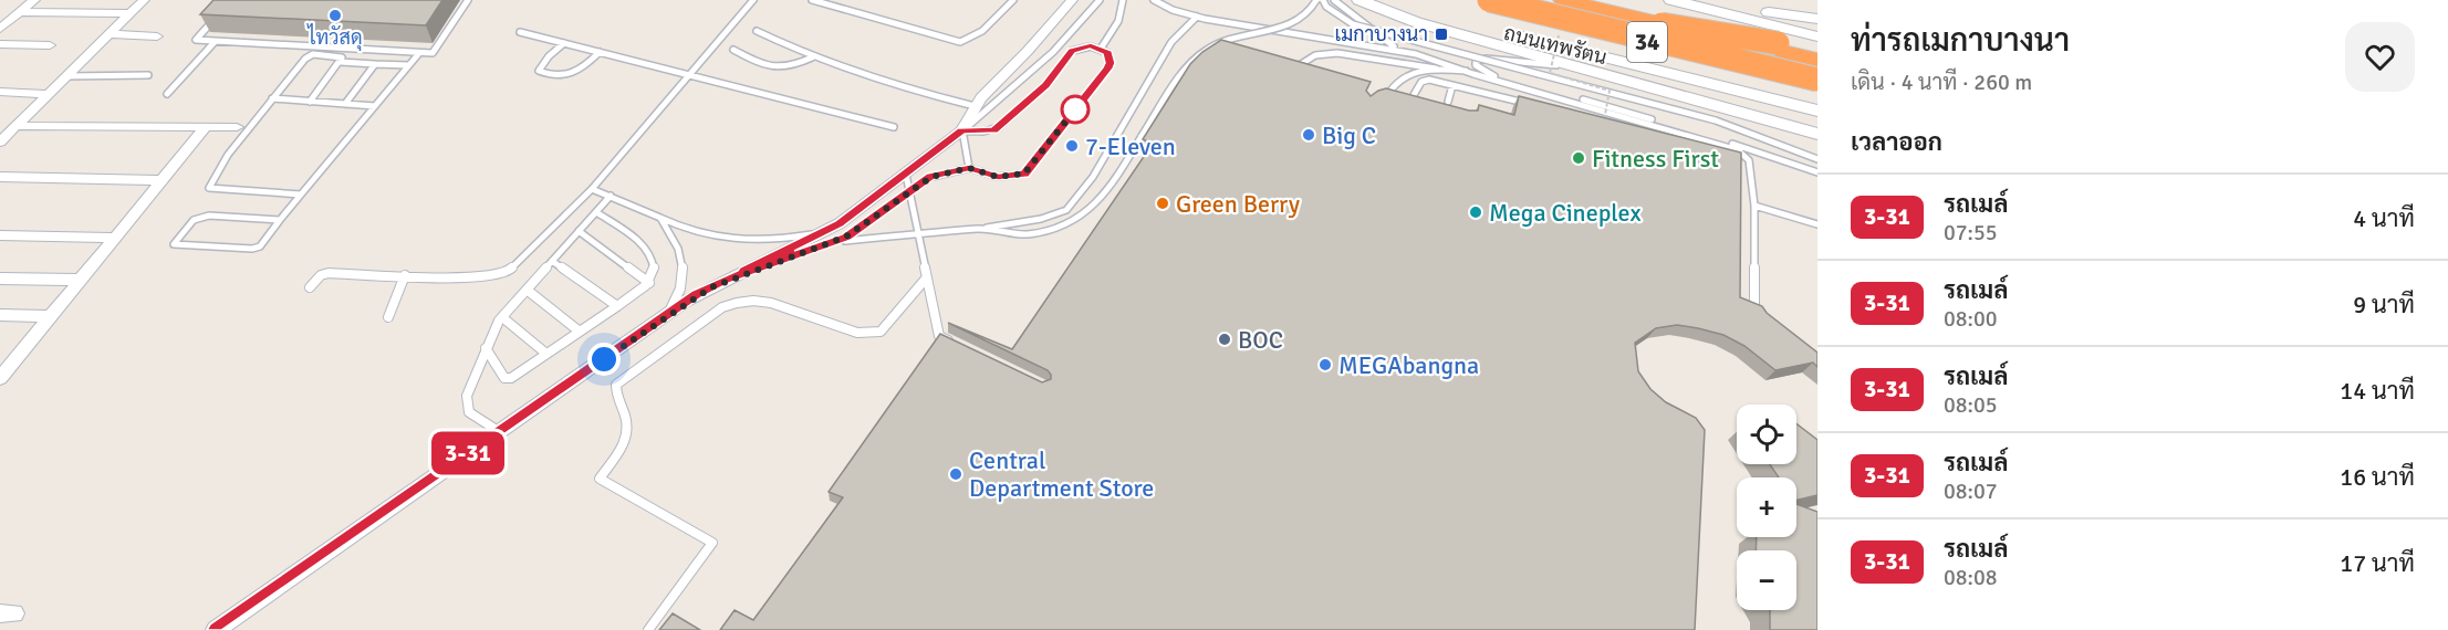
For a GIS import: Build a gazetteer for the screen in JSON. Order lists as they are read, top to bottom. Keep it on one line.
{"streets":{"highway":["34","ถนนเทพรัตน"]},"places":{"other":["ไทวัสดุ","Big C","7-Eleven","Fitness First","Green Berry","Mega Cineplex","BOC","MEGAbangna","Central Department Store"],"transit":["เมกาบางนา"]},"lines":["bus line 3-31"],"page":{"on_map":"3-31","heading":[["ท่ารถเมกาบางนา","เดิน · 4 นาที · 260 m"],"เวลาออก"],"list":[{"mark":"3-31","name":"รถเมล์","note":"07:55","value":"4 นาที"},{"mark":"3-31","name":"รถเมล์","note":"08:00","value":"9 นาที"},{"mark":"3-31","name":"รถเมล์","note":"08:05","value":"14 นาที"},{"mark":"3-31","name":"รถเมล์","note":"08:07","value":"16 นาที"},{"mark":"3-31","name":"รถเมล์","note":"08:08","value":"17 นาที"}],"map_buttons":["+","−"]}}
